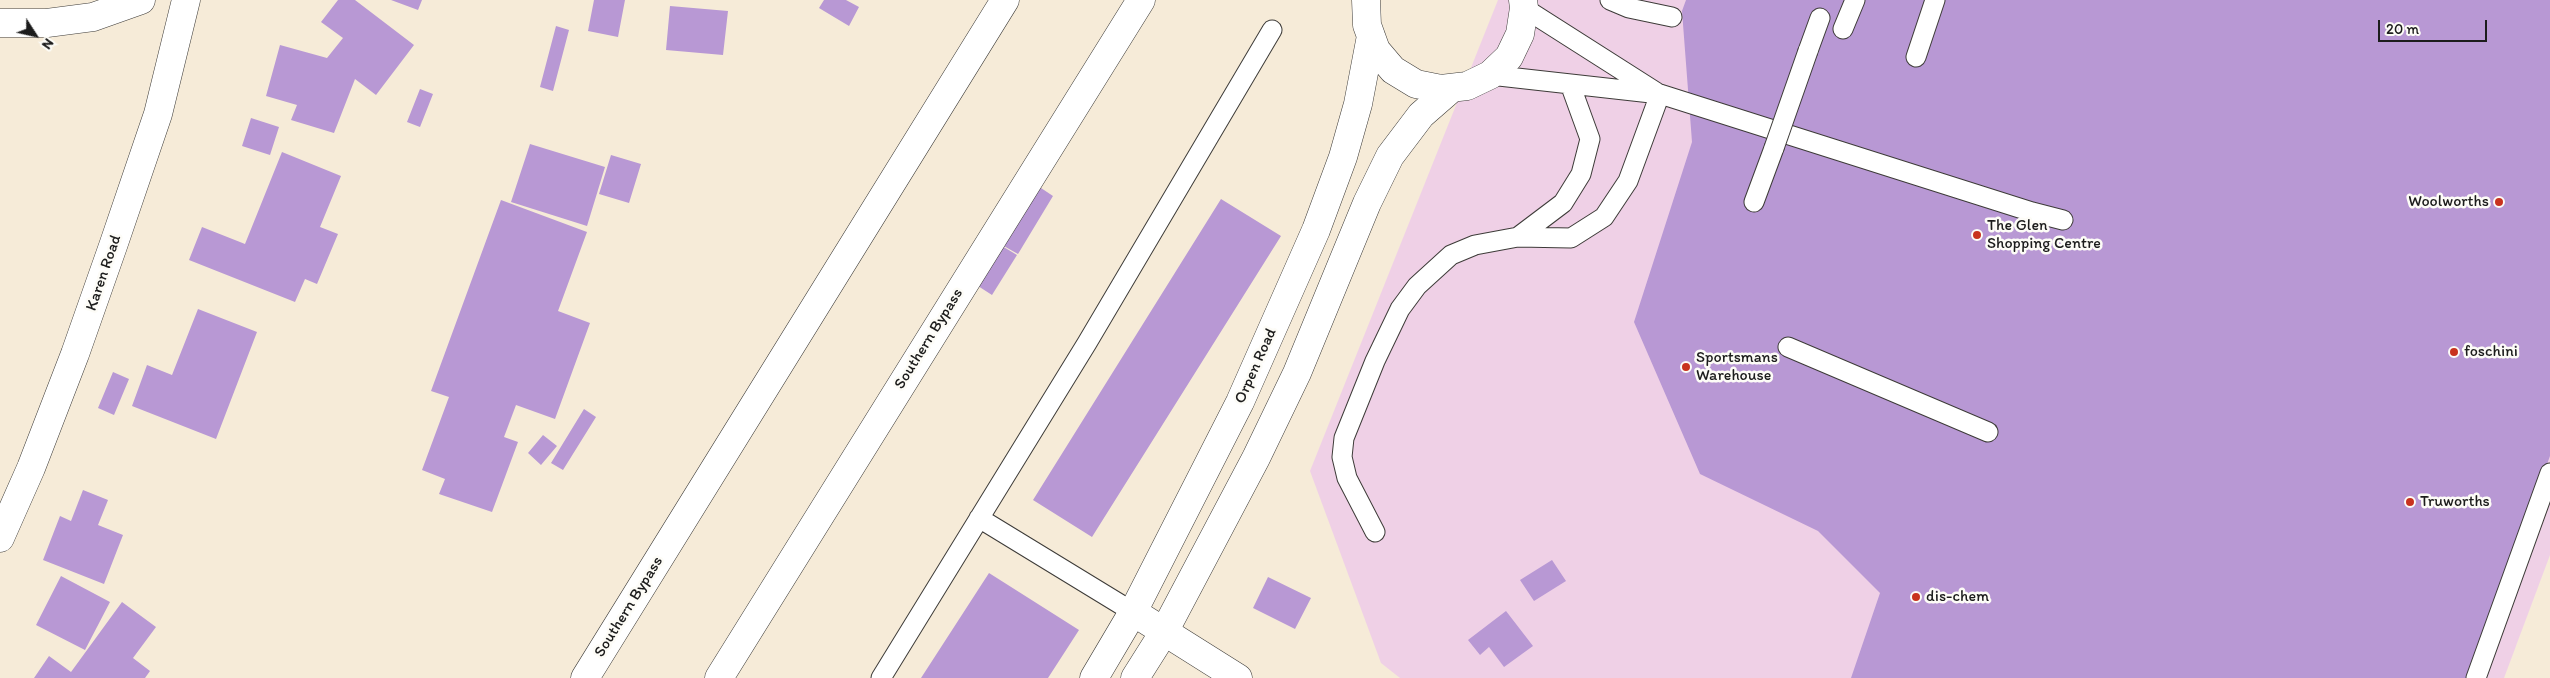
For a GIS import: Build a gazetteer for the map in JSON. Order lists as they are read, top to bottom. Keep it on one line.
{"streets":{"main road":["Karen Road","Southern Bypass","Orpen Road"]},"places":["Woolworths","The Glen Shopping Centre","foschini","Sportsmans Warehouse","Truworths","dis-chem"],"scale_bar":"20 m","north":"bottom right"}
